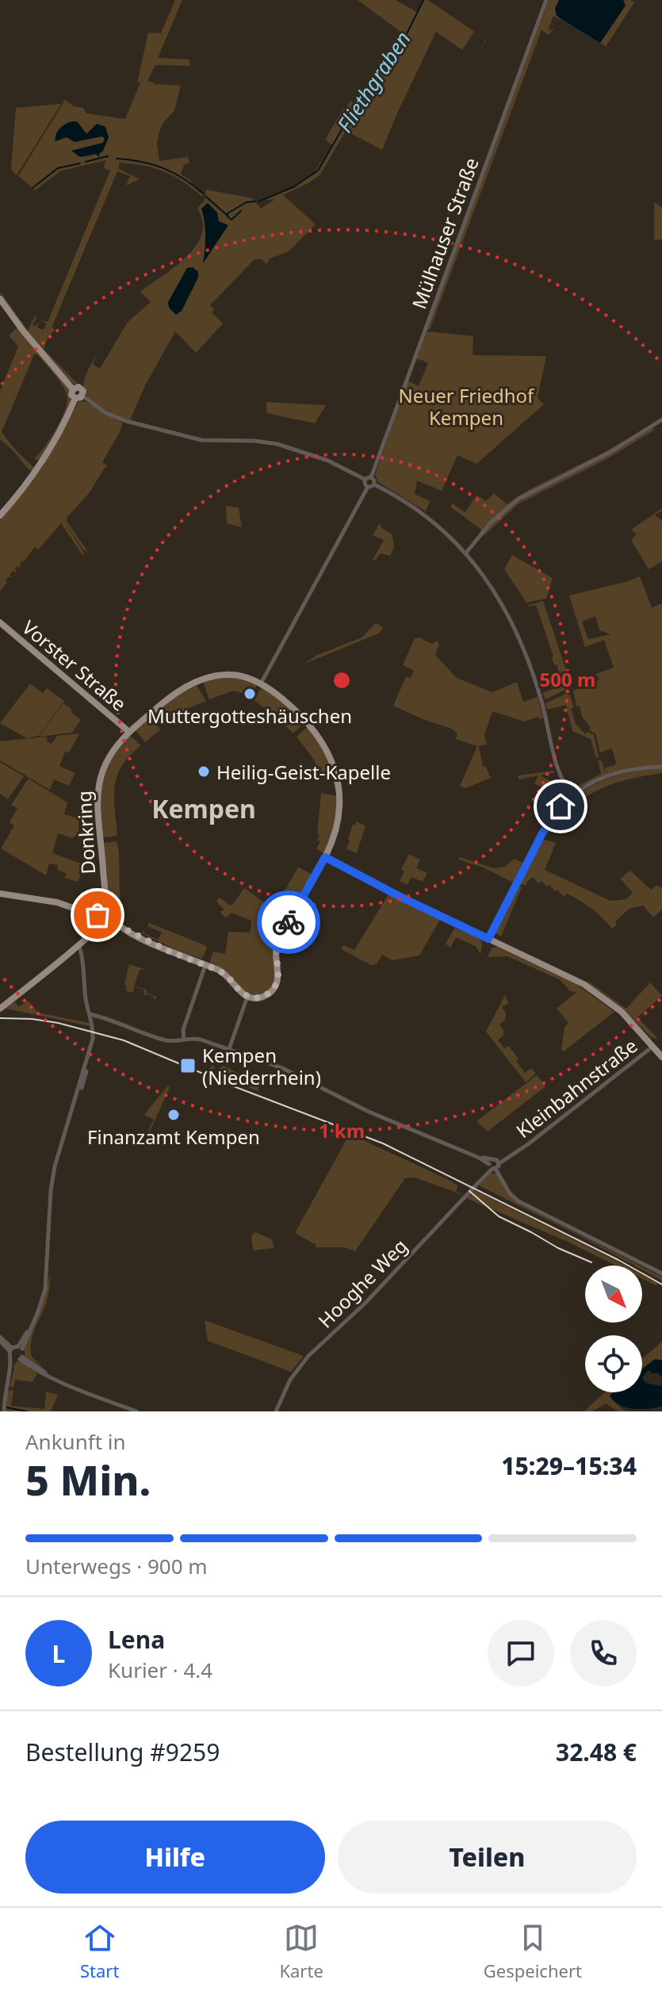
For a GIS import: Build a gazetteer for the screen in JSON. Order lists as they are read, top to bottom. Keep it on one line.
{"streets":{"main road":["Vorster Straße","Donkring"],"street":["Mülhauser Straße","Kleinbahnstraße","Hooghe Weg"]},"crossings":[["Vorster Straße","Donkring"],["Kleinbahnstraße","Hooghe Weg"]],"districts":["Kempen"],"water":["Fliethgraben"],"parks":["Neuer Friedhof Kempen"],"places":{"other":["Muttergotteshäuschen","Heilig-Geist-Kapelle","Finanzamt Kempen"],"transit":["Kempen (Niederrhein)"]},"north":"bottom right","page":{"heading":["5 Min.","Ankunft in","15:29–15:34"],"panel":["Lena","Kurier · 4.4","Bestellung #9259","32.48 €"],"bar":"Unterwegs · 900 m","round":"L","buttons":["Hilfe","Teilen"],"tabs":["Start","Karte","Gespeichert"]},"rings":["500 m","1 km"]}
